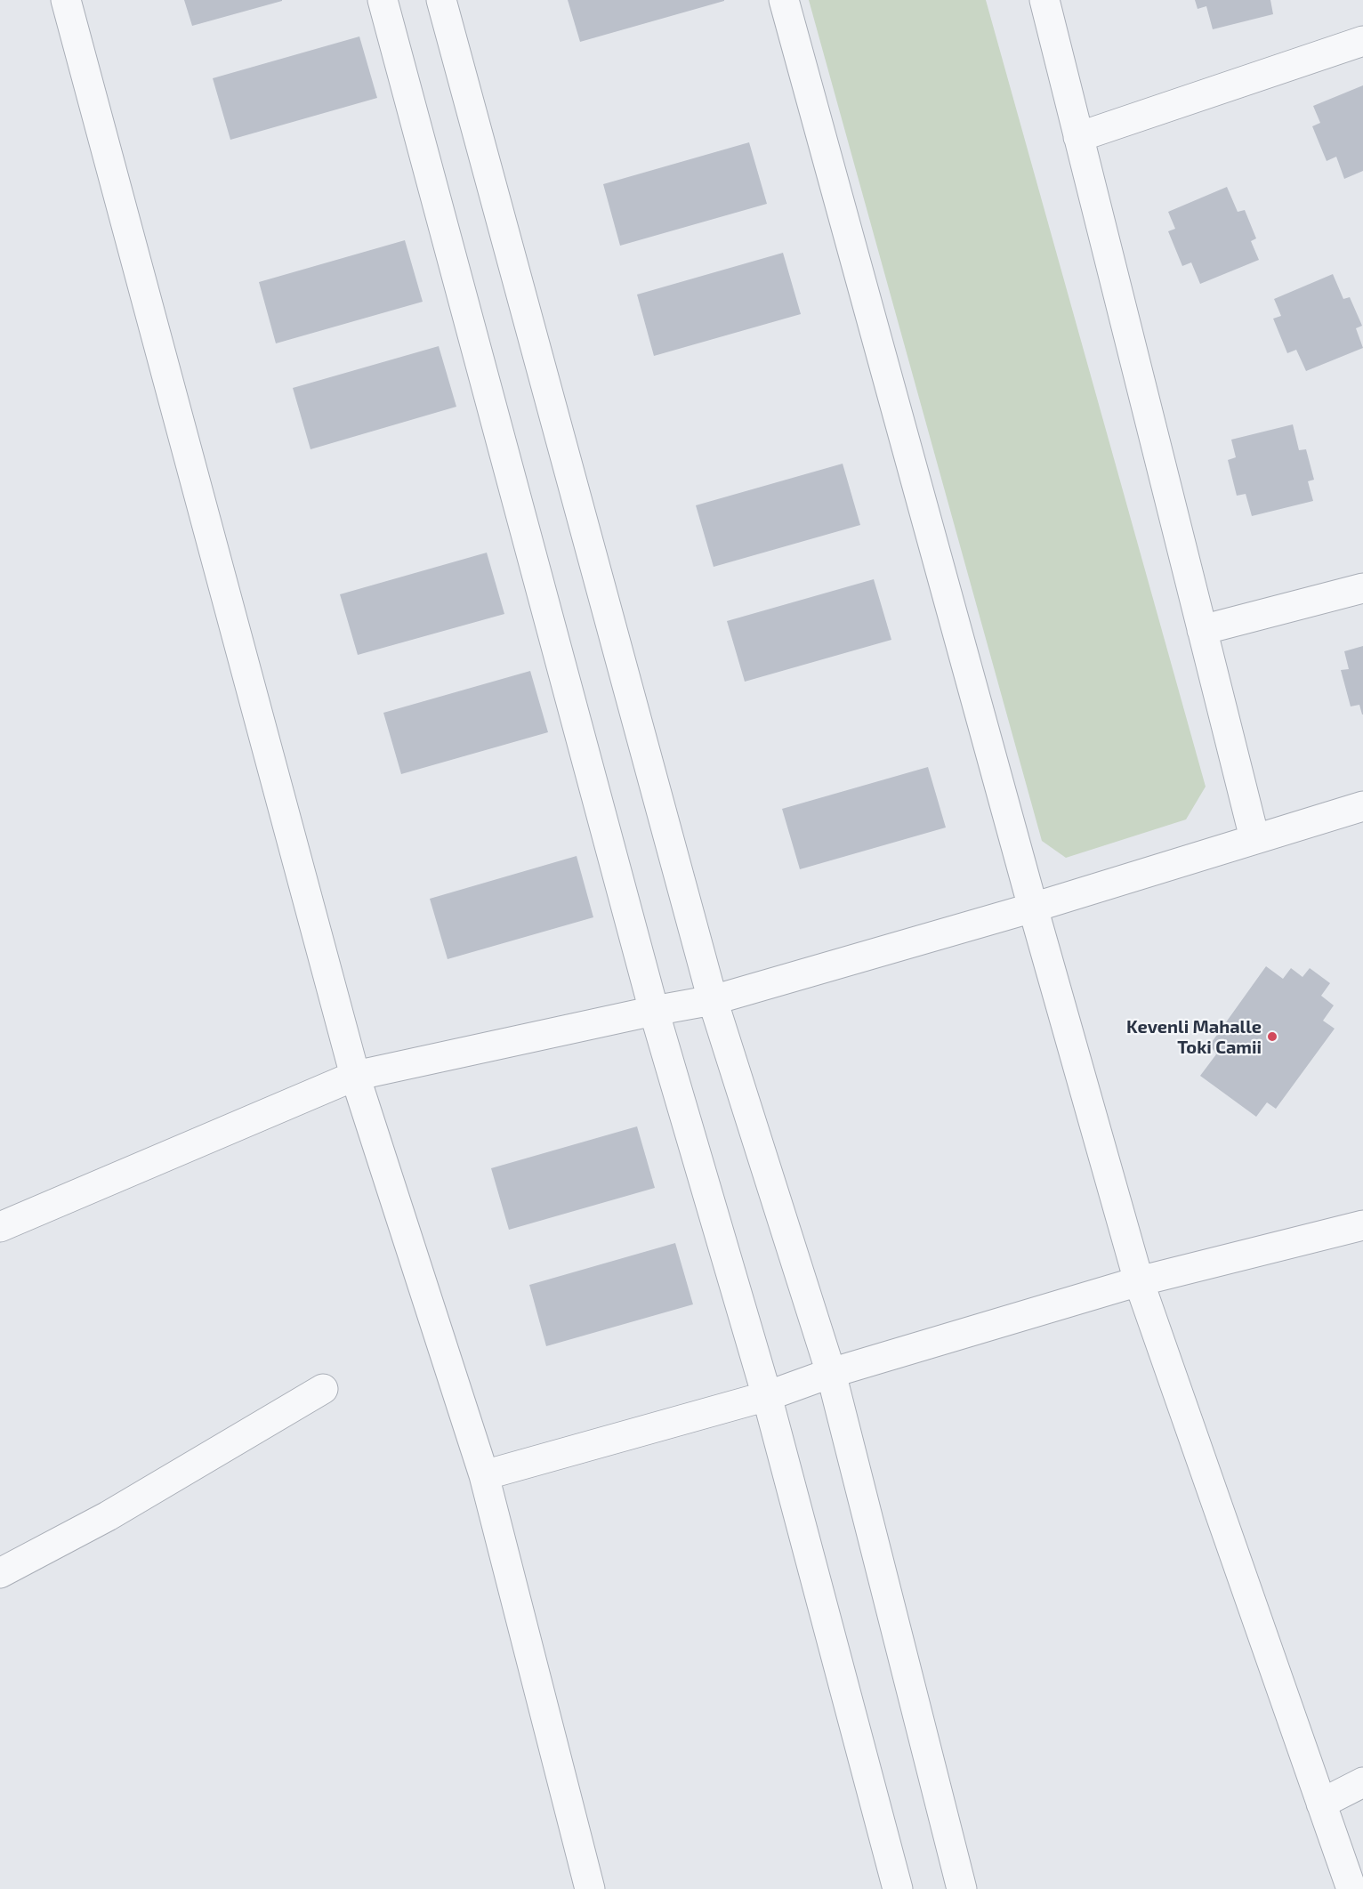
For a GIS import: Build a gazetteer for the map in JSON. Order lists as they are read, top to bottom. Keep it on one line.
{"places":["Kevenli Mahalle Toki Camii"]}
